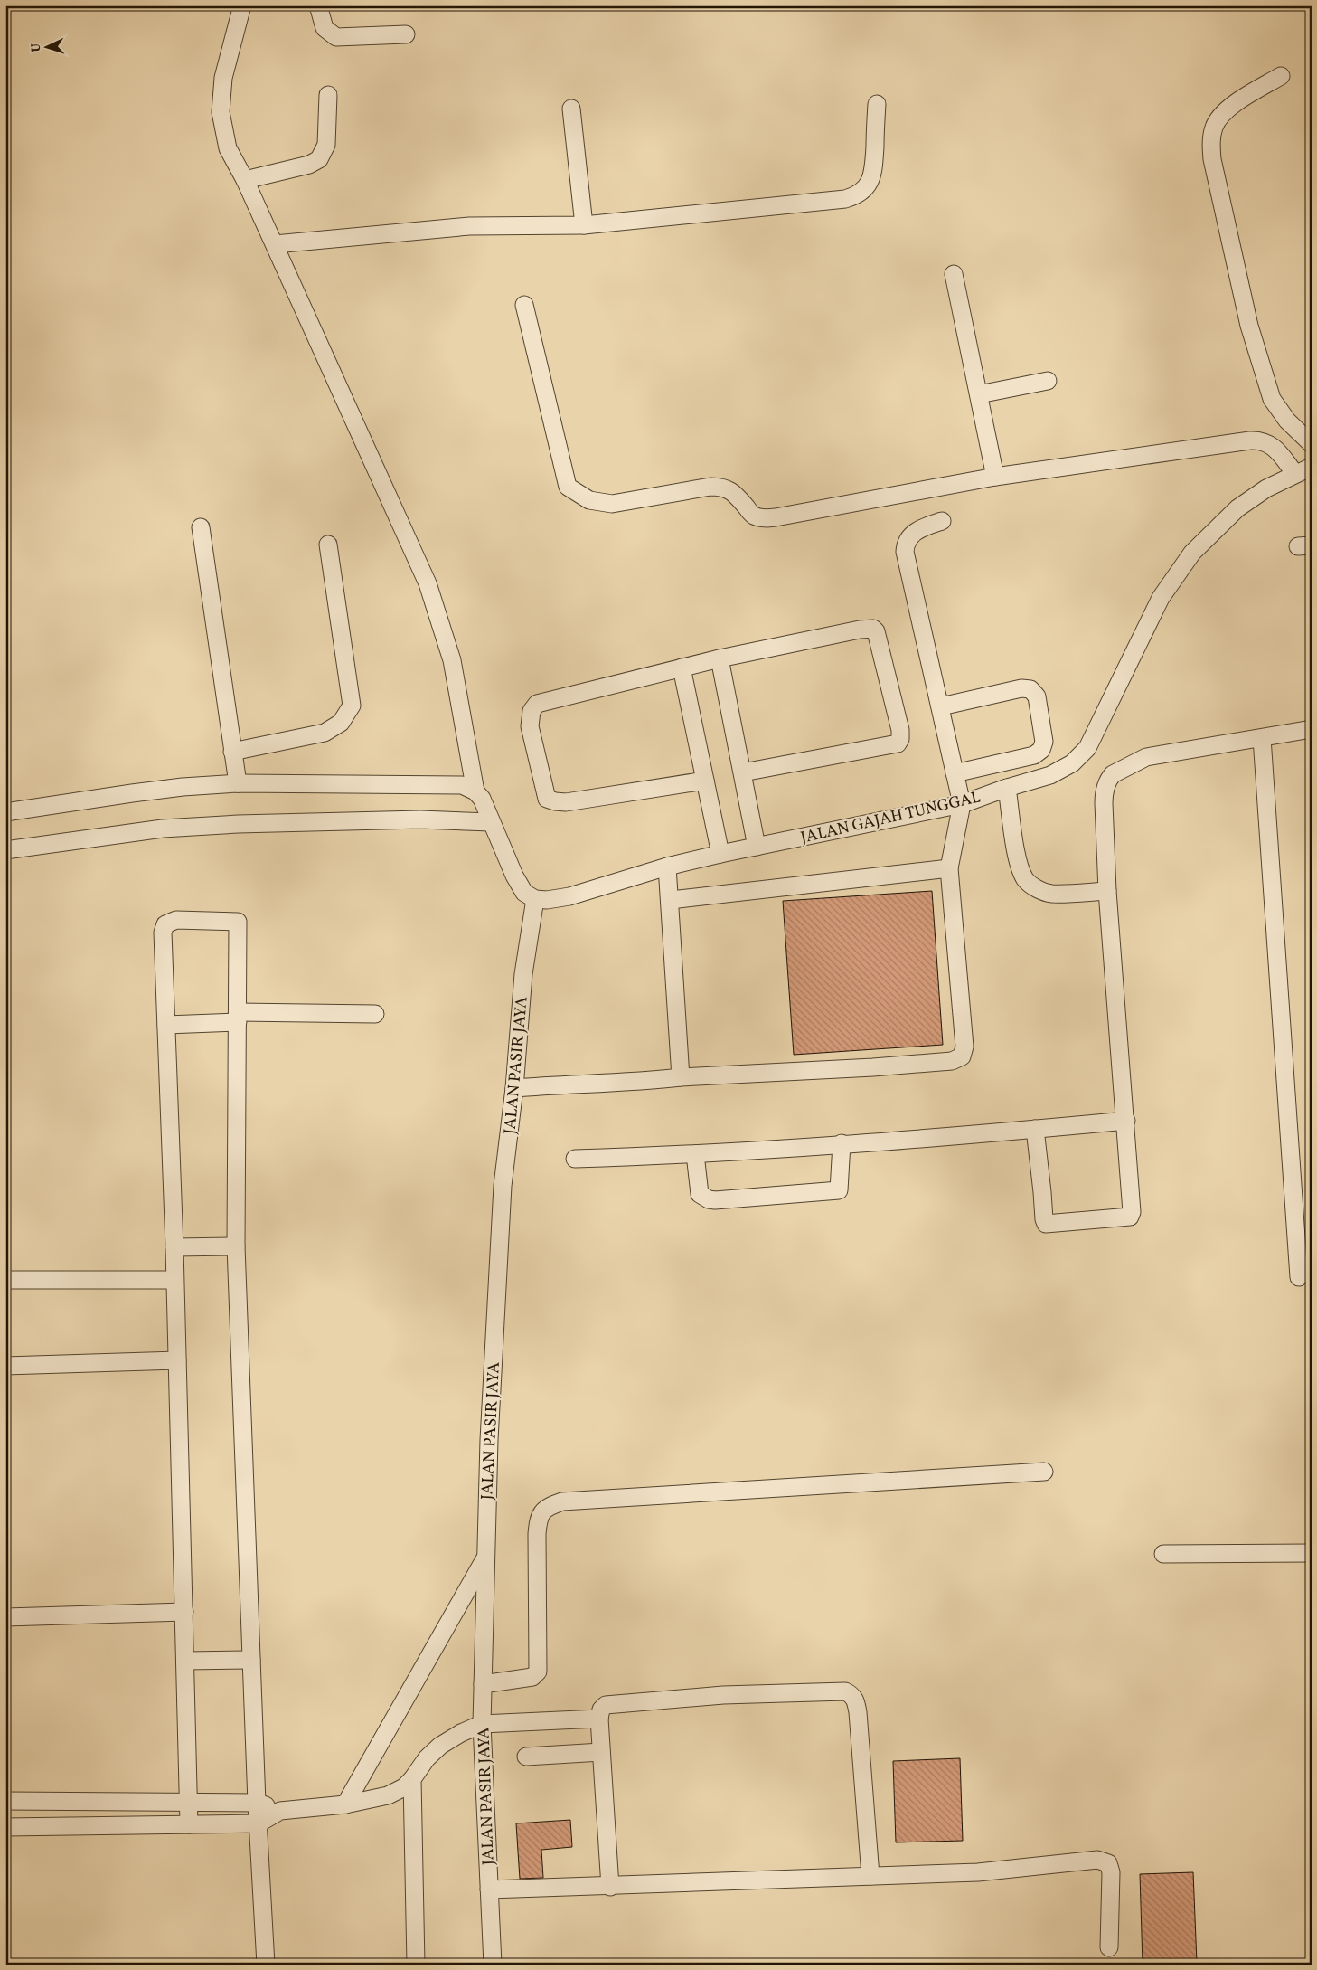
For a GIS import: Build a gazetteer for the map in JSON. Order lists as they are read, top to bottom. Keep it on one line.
{"streets":{"street":["JALAN GAJAH TUNGGAL","JALAN PASIR JAYA"]},"crossings":[["JALAN GAJAH TUNGGAL","JALAN PASIR JAYA"]],"north":"left"}
